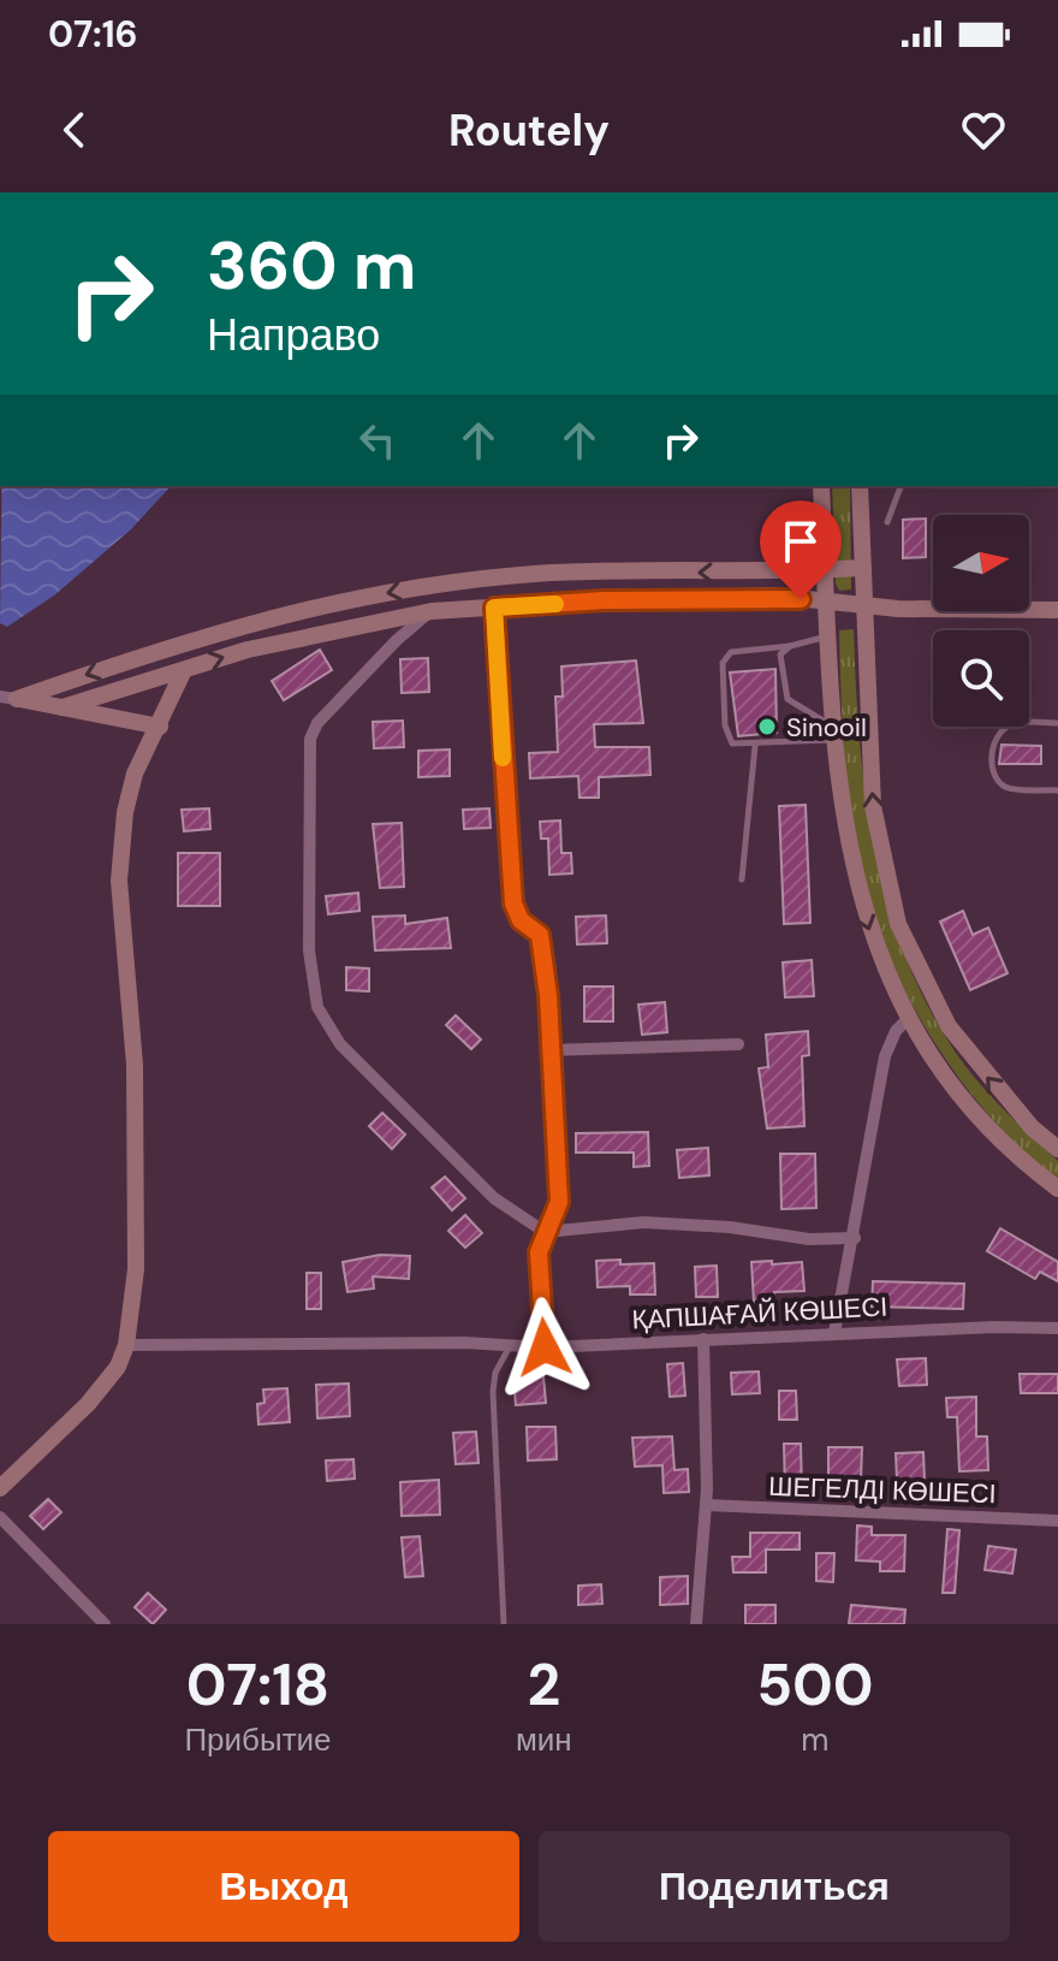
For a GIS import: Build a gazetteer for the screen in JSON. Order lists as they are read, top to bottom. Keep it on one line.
{"streets":{"street":["ҚАПШАҒАЙ КӨШЕСІ","ШЕГЕЛДІ КӨШЕСІ"]},"places":["Sinooil"],"north":"right","page":{"status":"07:16","header":"Routely","turn":["360 m","Направо"],"eta":["07:18","Прибытие","2","мин","500","m"],"buttons":["Выход","Поделиться"]}}
